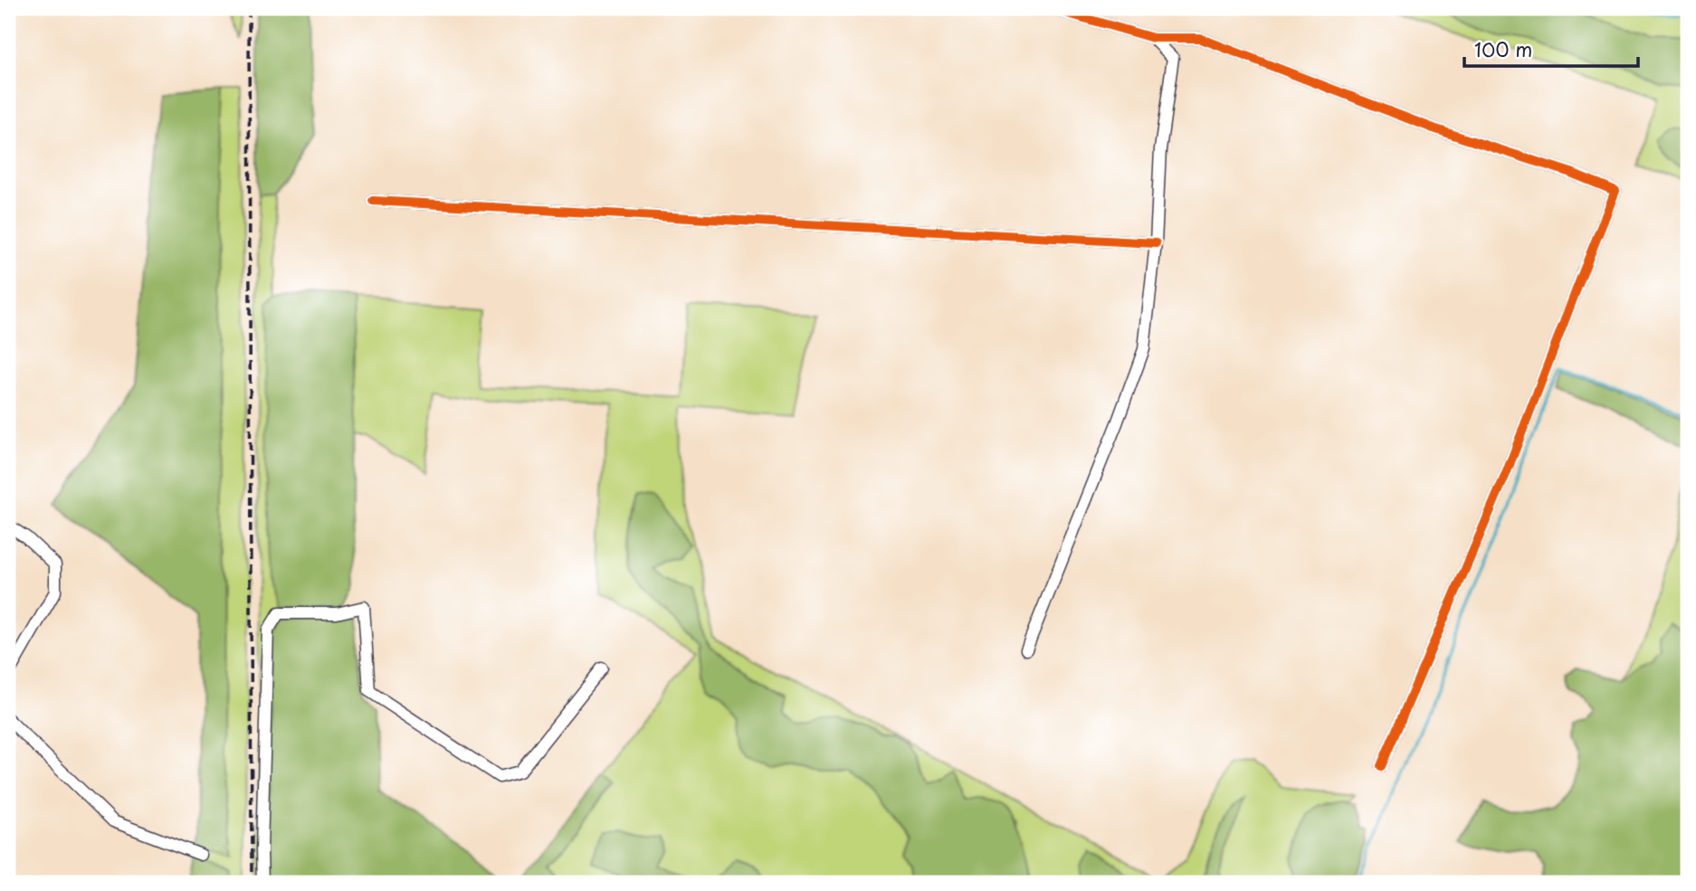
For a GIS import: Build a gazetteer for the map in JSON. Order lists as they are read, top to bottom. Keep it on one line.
{"scale_bar":"100 m"}
